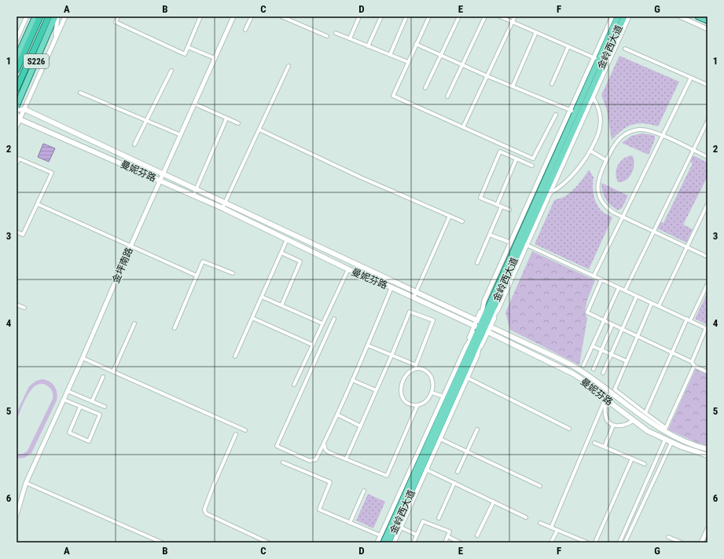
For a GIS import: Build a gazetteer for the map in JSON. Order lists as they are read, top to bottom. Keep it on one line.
{"streets":{"main road":["金岭西大道","S226","曼妮芬路"],"street":["金坪南路"]},"crossings":[["金岭西大道","曼妮芬路"],["曼妮芬路","金坪南路"]],"grid":{"columns":["A","B","C","D","E","F","G"],"rows":["1","2","3","4","5","6"]}}
